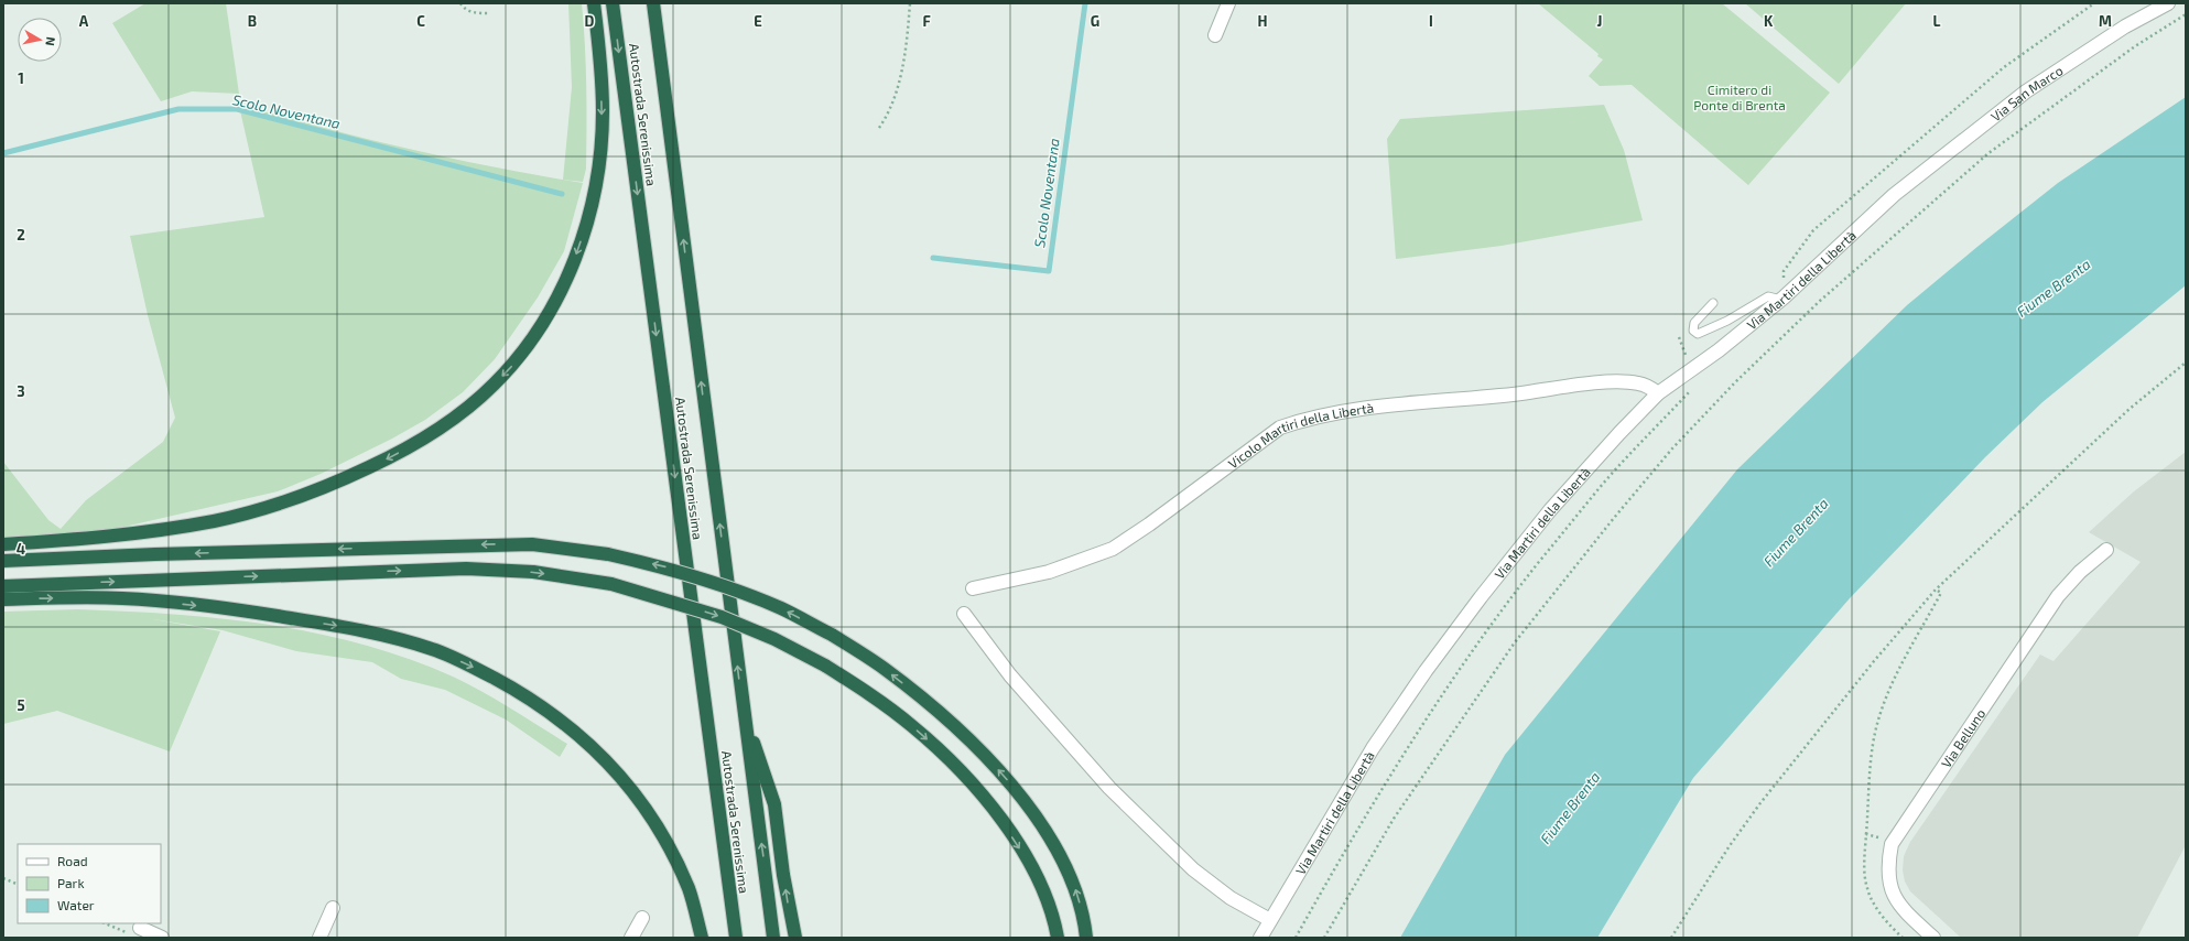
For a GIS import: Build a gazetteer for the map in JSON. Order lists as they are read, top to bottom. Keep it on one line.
{"streets":{"highway":["Autostrada Serenissima"],"street":["Via San Marco","Via Martiri della Libertà","Vicolo Martiri della Libertà","Via Belluno"]},"crossings":[["Via San Marco","Via Martiri della Libertà"],["Via Martiri della Libertà","Vicolo Martiri della Libertà"]],"water":["Scolo Noventana","Fiume Brenta"],"parks":["Cimitero di Ponte di Brenta"],"legend":["Road","Park","Water"],"north":"right","grid":{"columns":["A","B","C","D","E","F","G","H","I","J","K","L","M"],"rows":["1","2","3","4","5"]}}
